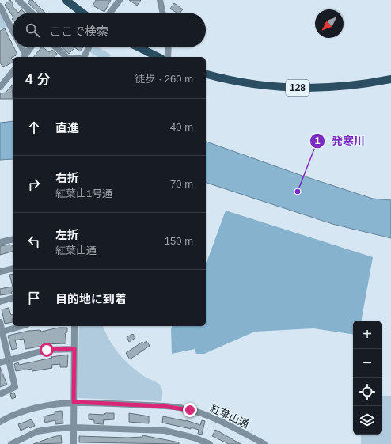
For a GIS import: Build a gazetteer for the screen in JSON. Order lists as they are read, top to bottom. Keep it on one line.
{"streets":{"main road":["128"],"street":["紅葉山通"]},"places":["発寒川"],"north":"bottom left","page":{"search":"ここで検索","heading":["4 分","徒歩 · 260 m"],"list":[["直進","40 m"],["右折","紅葉山1号通","70 m"],["左折","紅葉山通","150 m"],"目的地に到着"],"map_buttons":["+","−"]}}
